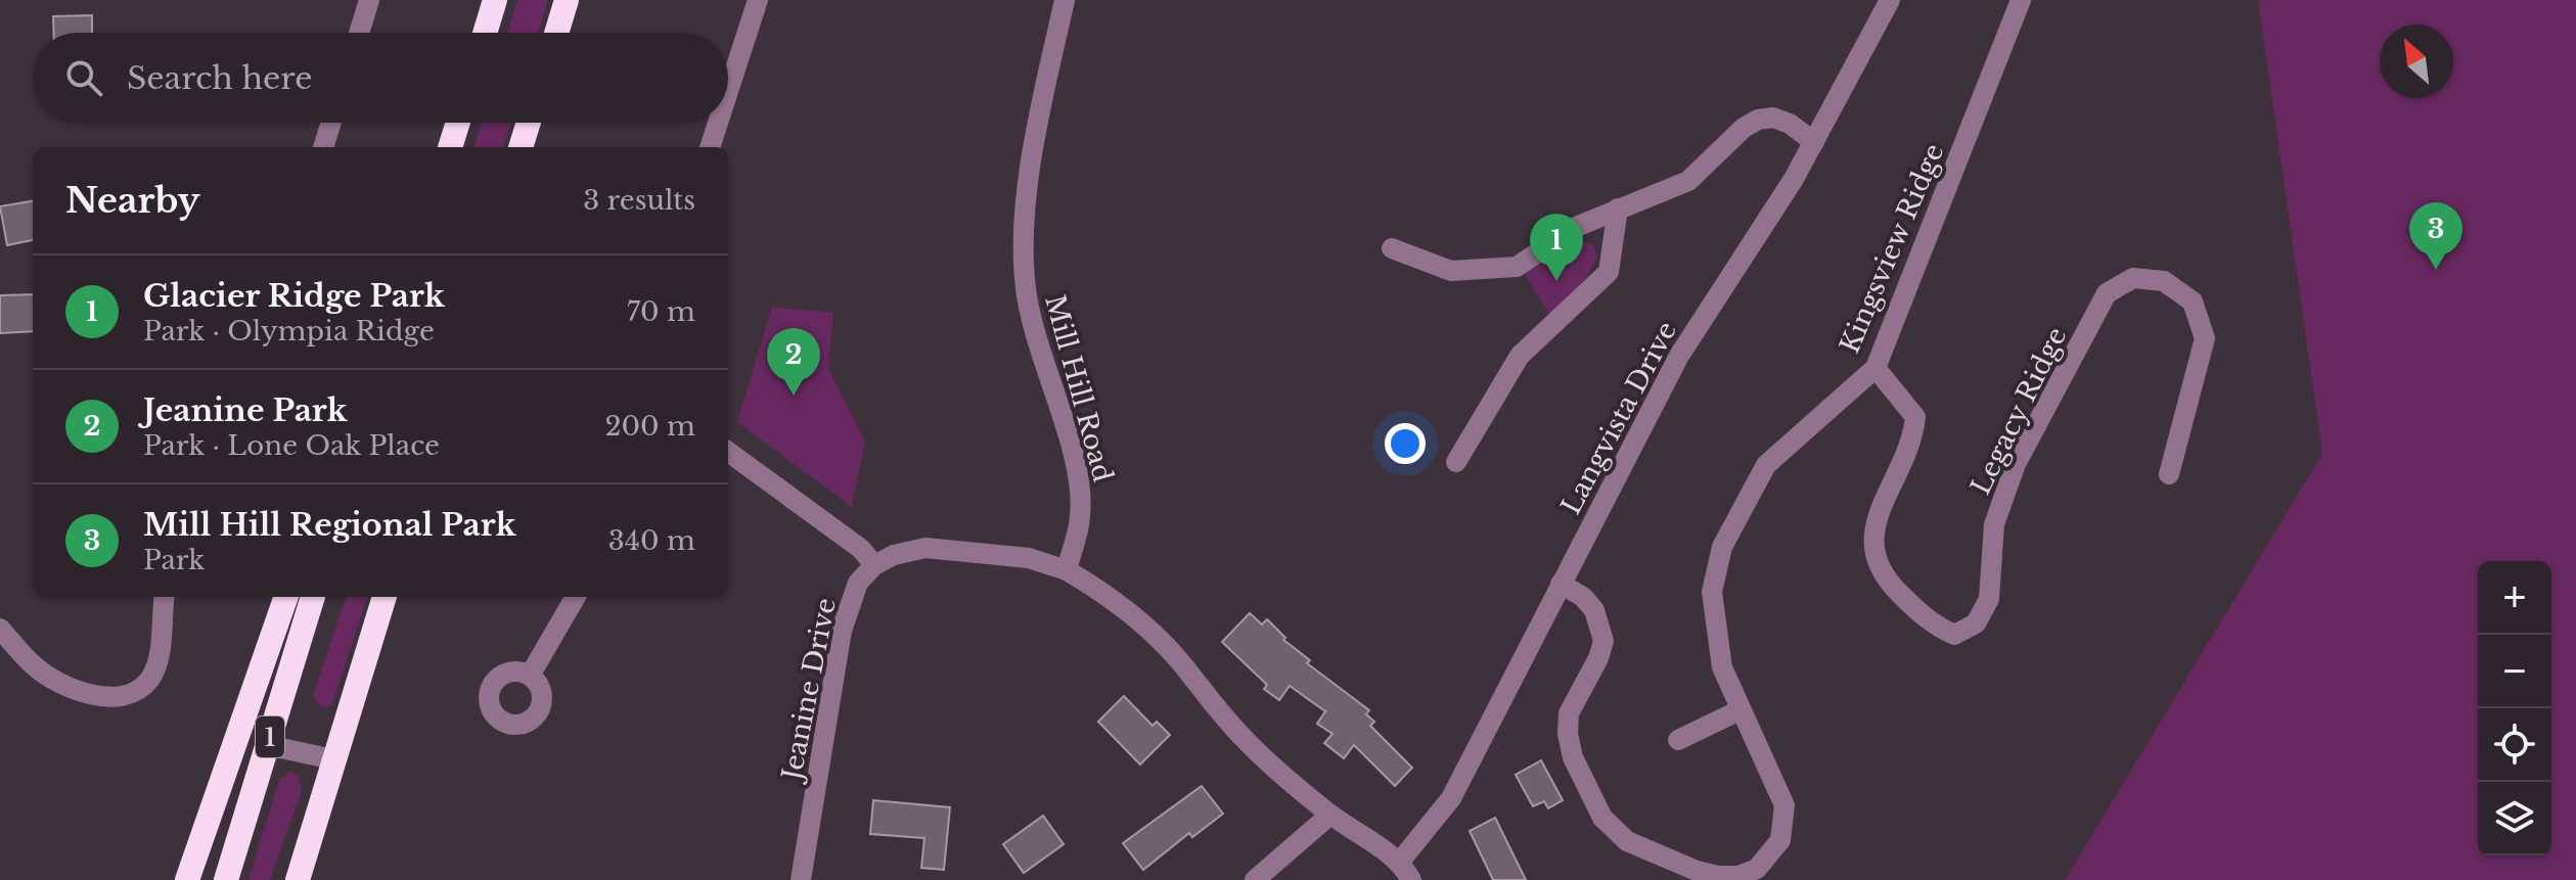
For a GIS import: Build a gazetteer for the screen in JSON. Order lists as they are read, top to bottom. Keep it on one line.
{"streets":{"highway":["1"],"street":["Kingsview Ridge","Mill Hill Road","Legacy Ridge","Langvista Drive","Jeanine Drive"]},"crossings":[["Kingsview Ridge","Legacy Ridge"],["Kingsview Ridge","Langvista Drive"]],"north":"top left","page":{"search":"Search here","heading":["Nearby","3 results"],"pins":["3","1","2"],"list":[{"mark":"1","name":"Glacier Ridge Park","note":"Park · Olympia Ridge","value":"70 m"},{"mark":"2","name":"Jeanine Park","note":"Park · Lone Oak Place","value":"200 m"},{"mark":"3","name":"Mill Hill Regional Park","note":"Park","value":"340 m"}],"map_buttons":["+","−"]}}
